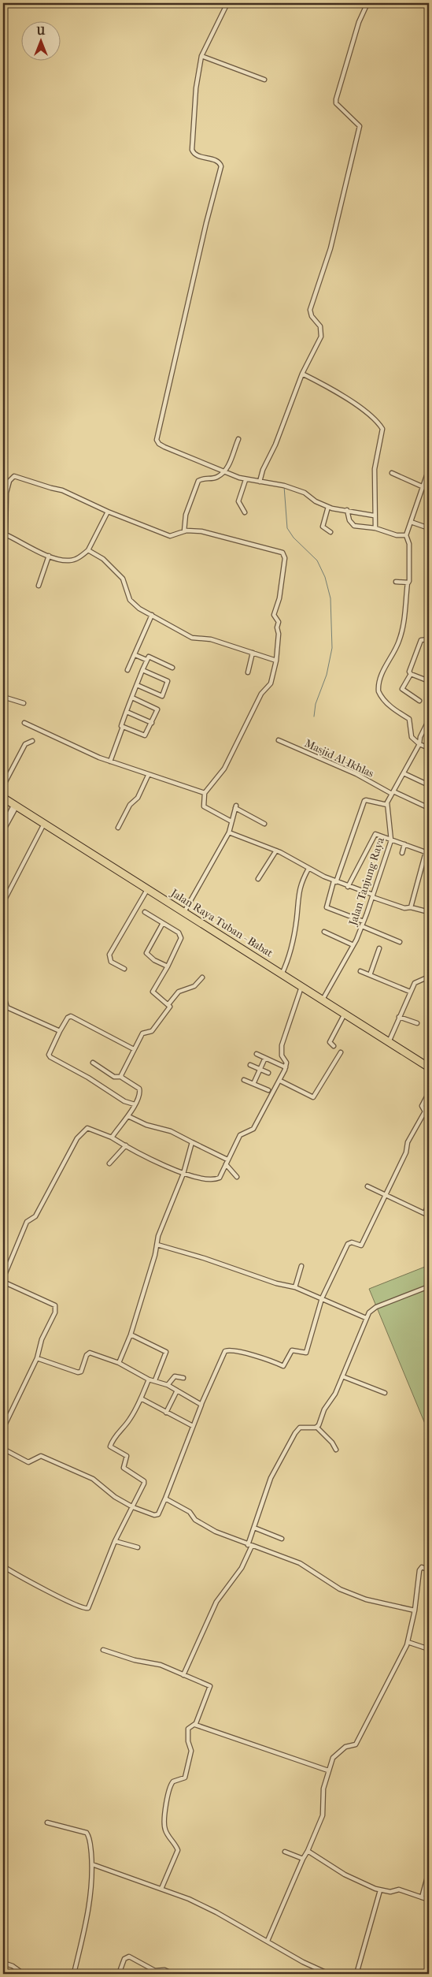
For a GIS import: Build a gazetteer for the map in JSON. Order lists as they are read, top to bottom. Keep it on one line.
{"streets":{"highway":["Jalan Raya Tuban - Babat"],"street":["Masjid Al-Ikhlas","Jalan Tanjung Raya"]},"crossings":[["Masjid Al-Ikhlas","Jalan Tanjung Raya"],["Jalan Tanjung Raya","Jalan Raya Tuban - Babat"]],"north":"top"}
